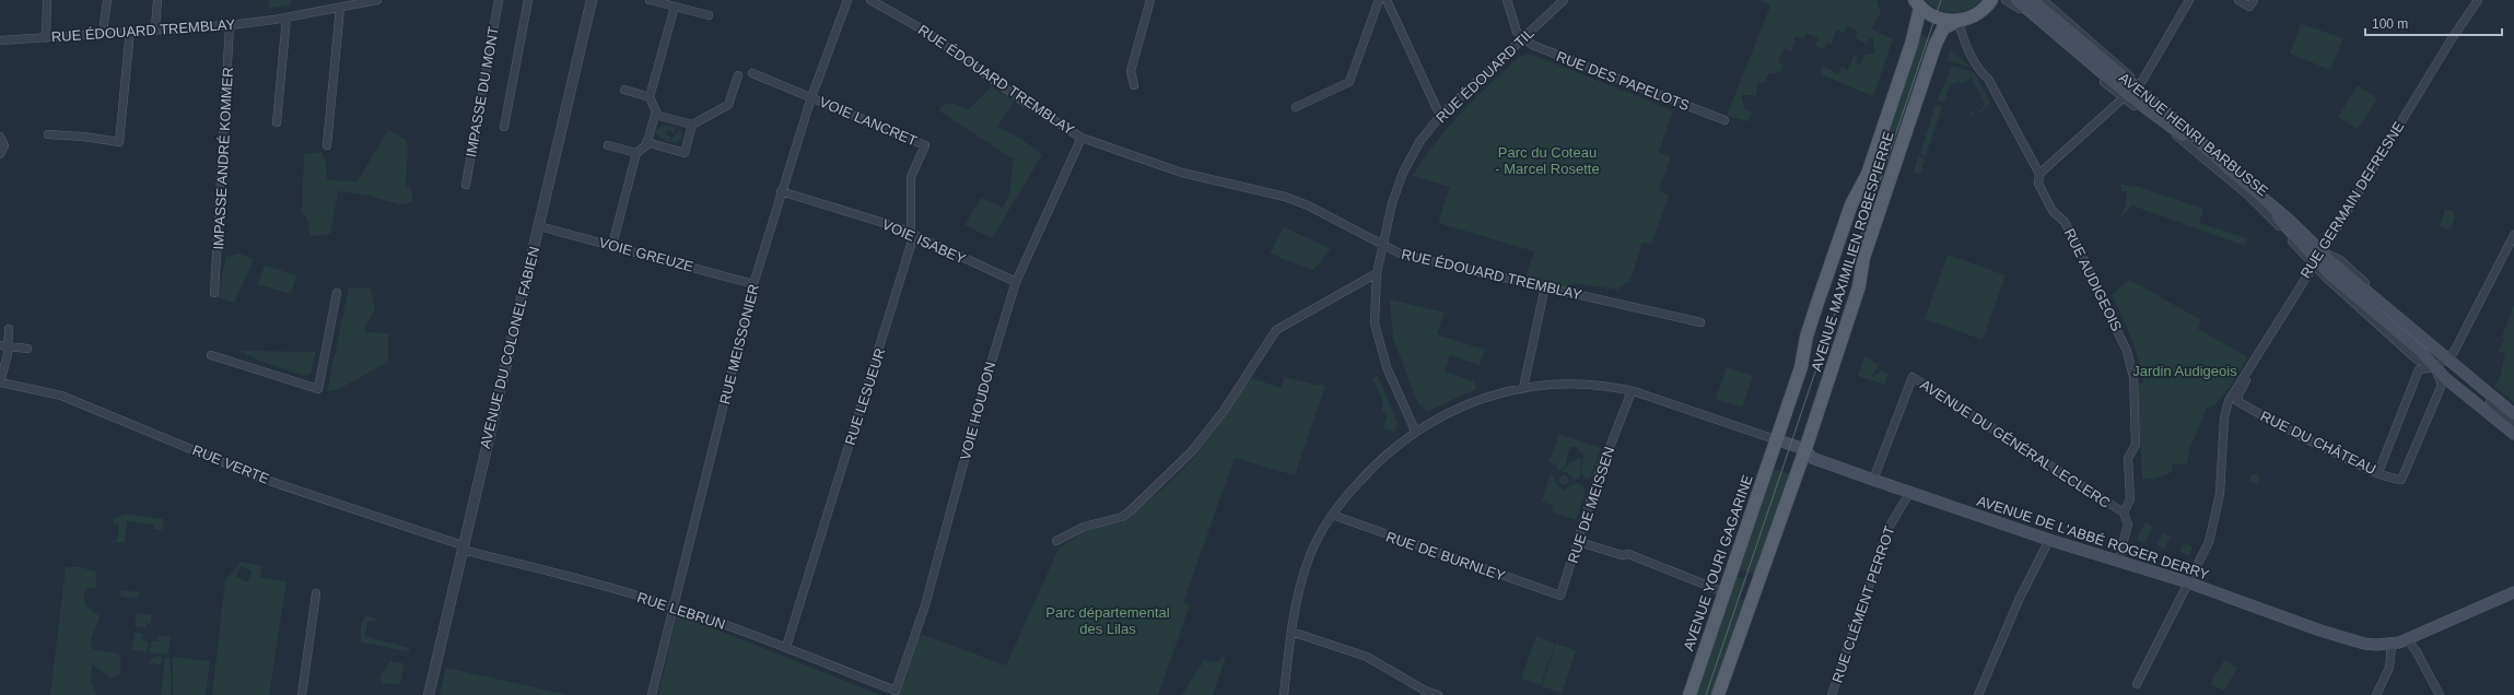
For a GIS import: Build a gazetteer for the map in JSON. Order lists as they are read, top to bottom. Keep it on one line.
{"streets":{"main road":["AVENUE HENRI BARBUSSE","AVENUE MAXIMILIEN ROBESPIERRE","AVENUE DE L'ABBÉ ROGER DERRY","AVENUE YOURI GAGARINE"],"street":["RUE ÉDOUARD TREMBLAY","RUE ÉDOUARD TIL","RUE DES PAPELOTS","IMPASSE DU MONT","VOIE LANCRET","IMPASSE ANDRÉ KOMMER","RUE GERMAIN DEFRESNE","VOIE ISABEY","VOIE GREUZE","RUE AUDIGEOIS","RUE MEISSONIER","AVENUE DU COLONEL FABIEN","RUE LESUEUR","VOIE HOUDON","RUE DU CHÂTEAU","AVENUE DU GÉNÉRAL LECLERC","RUE VERTE","RUE DE MEISSEN","RUE DE BURNLEY","RUE CLÉMENT PERROT","RUE LEBRUN"]},"crossings":[["RUE ÉDOUARD TREMBLAY","RUE ÉDOUARD TIL"],["RUE ÉDOUARD TREMBLAY","IMPASSE ANDRÉ KOMMER"],["RUE ÉDOUARD TREMBLAY","VOIE HOUDON"],["RUE ÉDOUARD TIL","RUE DES PAPELOTS"],["VOIE LANCRET","RUE MEISSONIER"],["VOIE LANCRET","RUE LESUEUR"],["AVENUE HENRI BARBUSSE","RUE GERMAIN DEFRESNE"],["AVENUE HENRI BARBUSSE","RUE DU CHÂTEAU"],["VOIE ISABEY","RUE MEISSONIER"],["VOIE ISABEY","RUE LESUEUR"],["VOIE ISABEY","VOIE HOUDON"],["AVENUE MAXIMILIEN ROBESPIERRE","RUE AUDIGEOIS"],["AVENUE MAXIMILIEN ROBESPIERRE","AVENUE DE L'ABBÉ ROGER DERRY"],["AVENUE MAXIMILIEN ROBESPIERRE","AVENUE YOURI GAGARINE"],["VOIE GREUZE","RUE MEISSONIER"],["VOIE GREUZE","AVENUE DU COLONEL FABIEN"],["RUE AUDIGEOIS","AVENUE DU GÉNÉRAL LECLERC"],["RUE AUDIGEOIS","AVENUE DE L'ABBÉ ROGER DERRY"],["RUE MEISSONIER","RUE LEBRUN"],["AVENUE DU COLONEL FABIEN","RUE VERTE"],["AVENUE DU COLONEL FABIEN","RUE LEBRUN"],["RUE LESUEUR","RUE LEBRUN"],["VOIE HOUDON","RUE LEBRUN"],["AVENUE DU GÉNÉRAL LECLERC","AVENUE DE L'ABBÉ ROGER DERRY"],["RUE VERTE","RUE LEBRUN"],["RUE DE MEISSEN","RUE DE BURNLEY"],["AVENUE DE L'ABBÉ ROGER DERRY","AVENUE YOURI GAGARINE"],["AVENUE DE L'ABBÉ ROGER DERRY","RUE CLÉMENT PERROT"]],"parks":["Parc du Coteau - Marcel Rosette","Jardin Audigeois","Parc départemental des Lilas"],"scale_bar":"100 m"}
